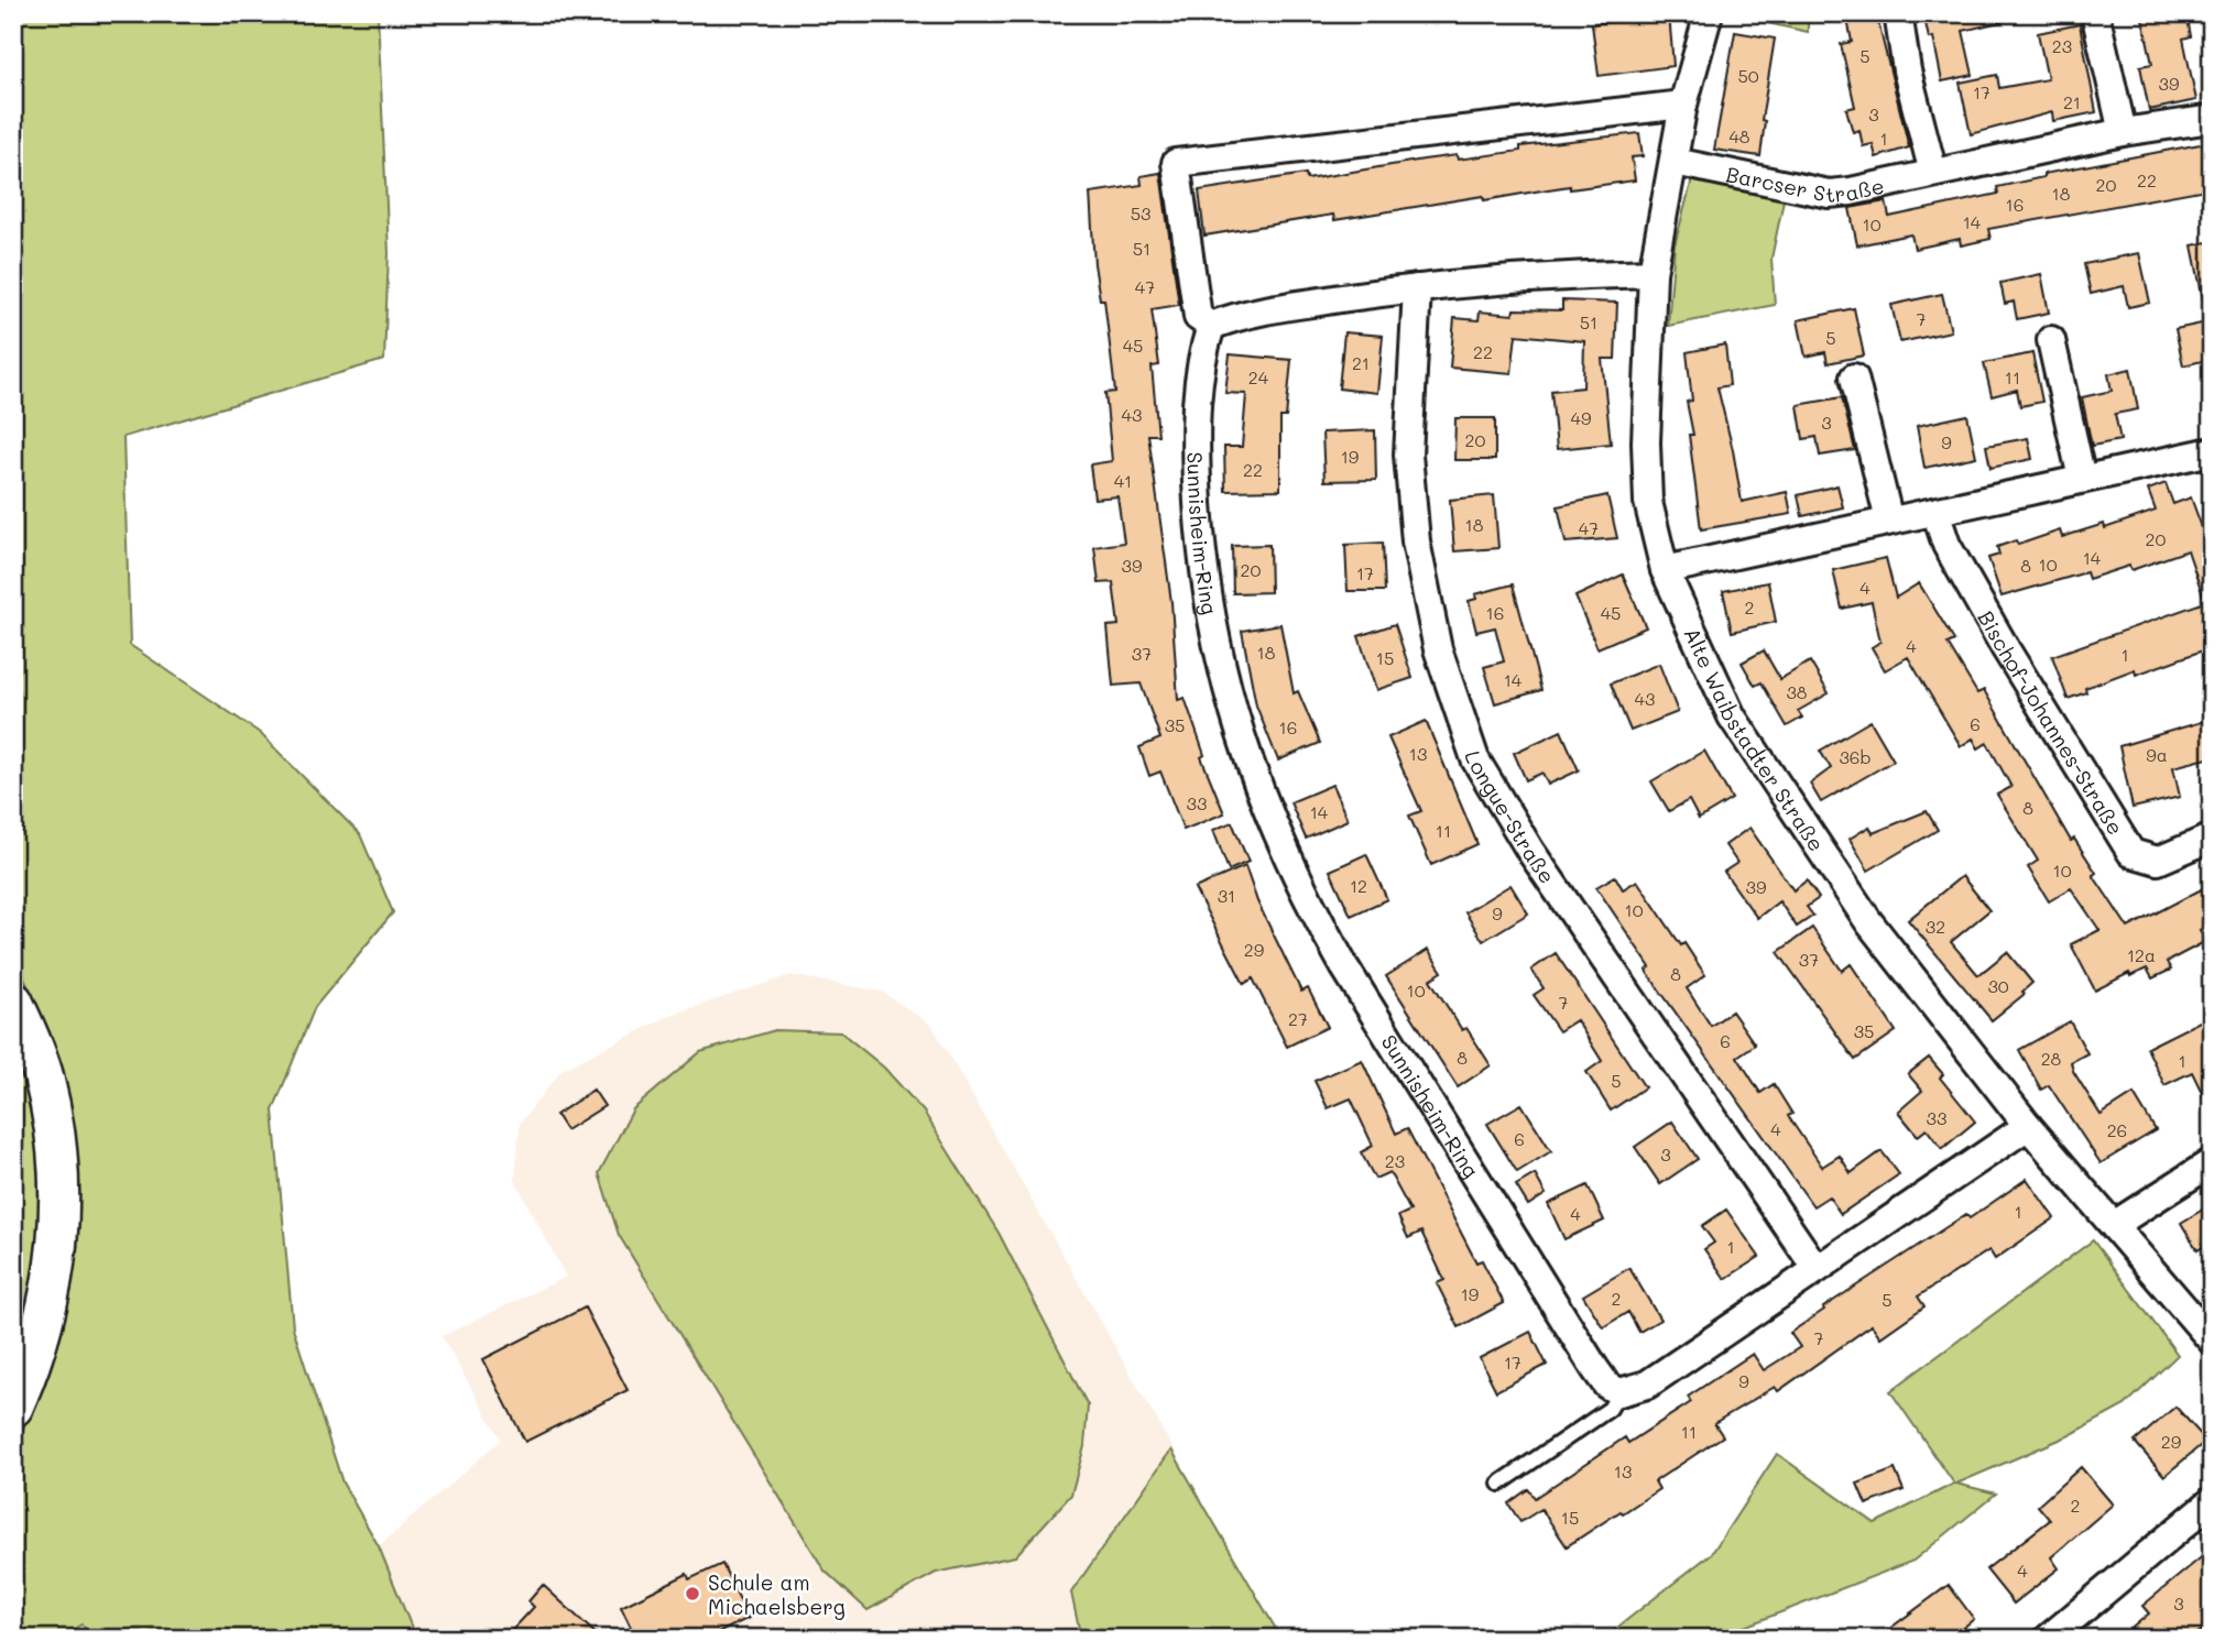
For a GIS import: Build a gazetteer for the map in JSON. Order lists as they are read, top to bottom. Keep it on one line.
{"streets":{"street":["Barcser Straße","Sunnisheim-Ring","Bischof-Johannes-Straße","Alte Waibstadter Straße","Longue-Straße"]},"crossings":[["Barcser Straße","Alte Waibstadter Straße"]],"places":["Schule am Michaelsberg"],"house_numbers":["23","5","50","39","17","21","3","48","1","22","20","18","16","53","14","10","51","47","7","51","5","45","22","21","24","11","43","49","3","20","9","19","22","41","18","47","20","14","10","39","8","20","17","4","2","16","45","4","18","37","1","15","14","38","43","6","35","16","13","9a","36b","33","8","14","11","10","12","39","31","10","9","32","29","12a","37","8","30","10","7","27","35","6","8","28","1","5","33","4","26","6","3","23","1","4","1","19","2","5","7","17","9","11","29","13","2","15","4","3"]}
